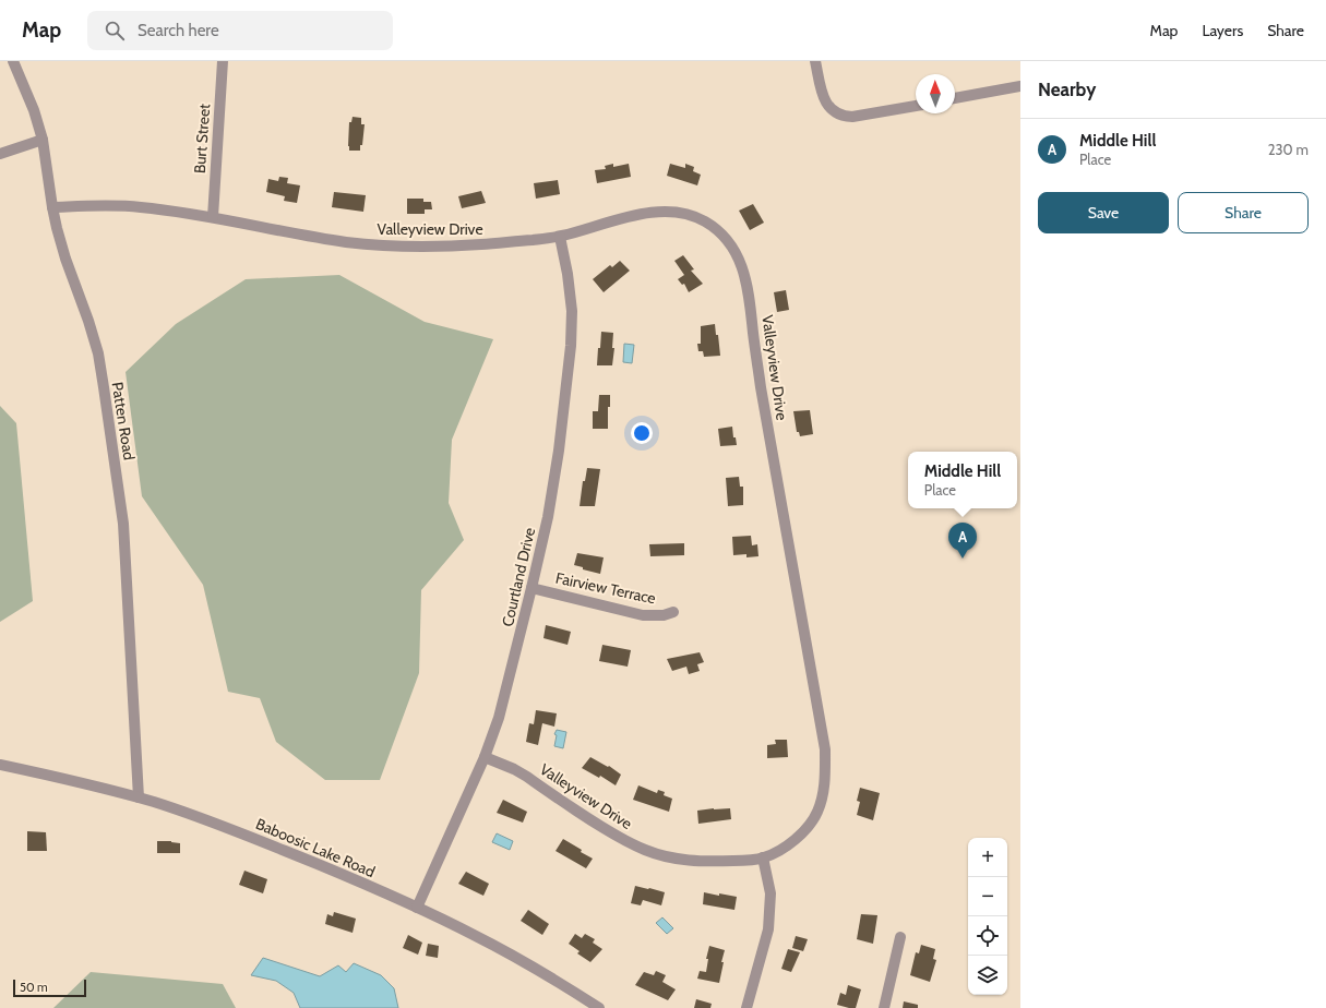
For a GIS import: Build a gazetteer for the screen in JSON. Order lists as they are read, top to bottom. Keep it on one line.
{"streets":{"street":["Burt Street","Valleyview Drive","Patten Road","Courtland Drive","Fairview Terrace","Baboosic Lake Road"]},"crossings":[["Burt Street","Valleyview Drive"],["Valleyview Drive","Patten Road"],["Valleyview Drive","Courtland Drive"],["Patten Road","Baboosic Lake Road"],["Courtland Drive","Fairview Terrace"],["Courtland Drive","Baboosic Lake Road"]],"scale_bar":"50 m","north":"top","page":{"header":"Map","search":"Search here","nav":["Map","Layers","Share"],"heading":"Nearby","list":[{"mark":"A","name":"Middle Hill","note":"Place","value":"230 m"}],"buttons":["Save","Share"],"popup":["Middle Hill","Place"],"pins":"A","map_buttons":["+","−"],"scale":"50 m"}}
